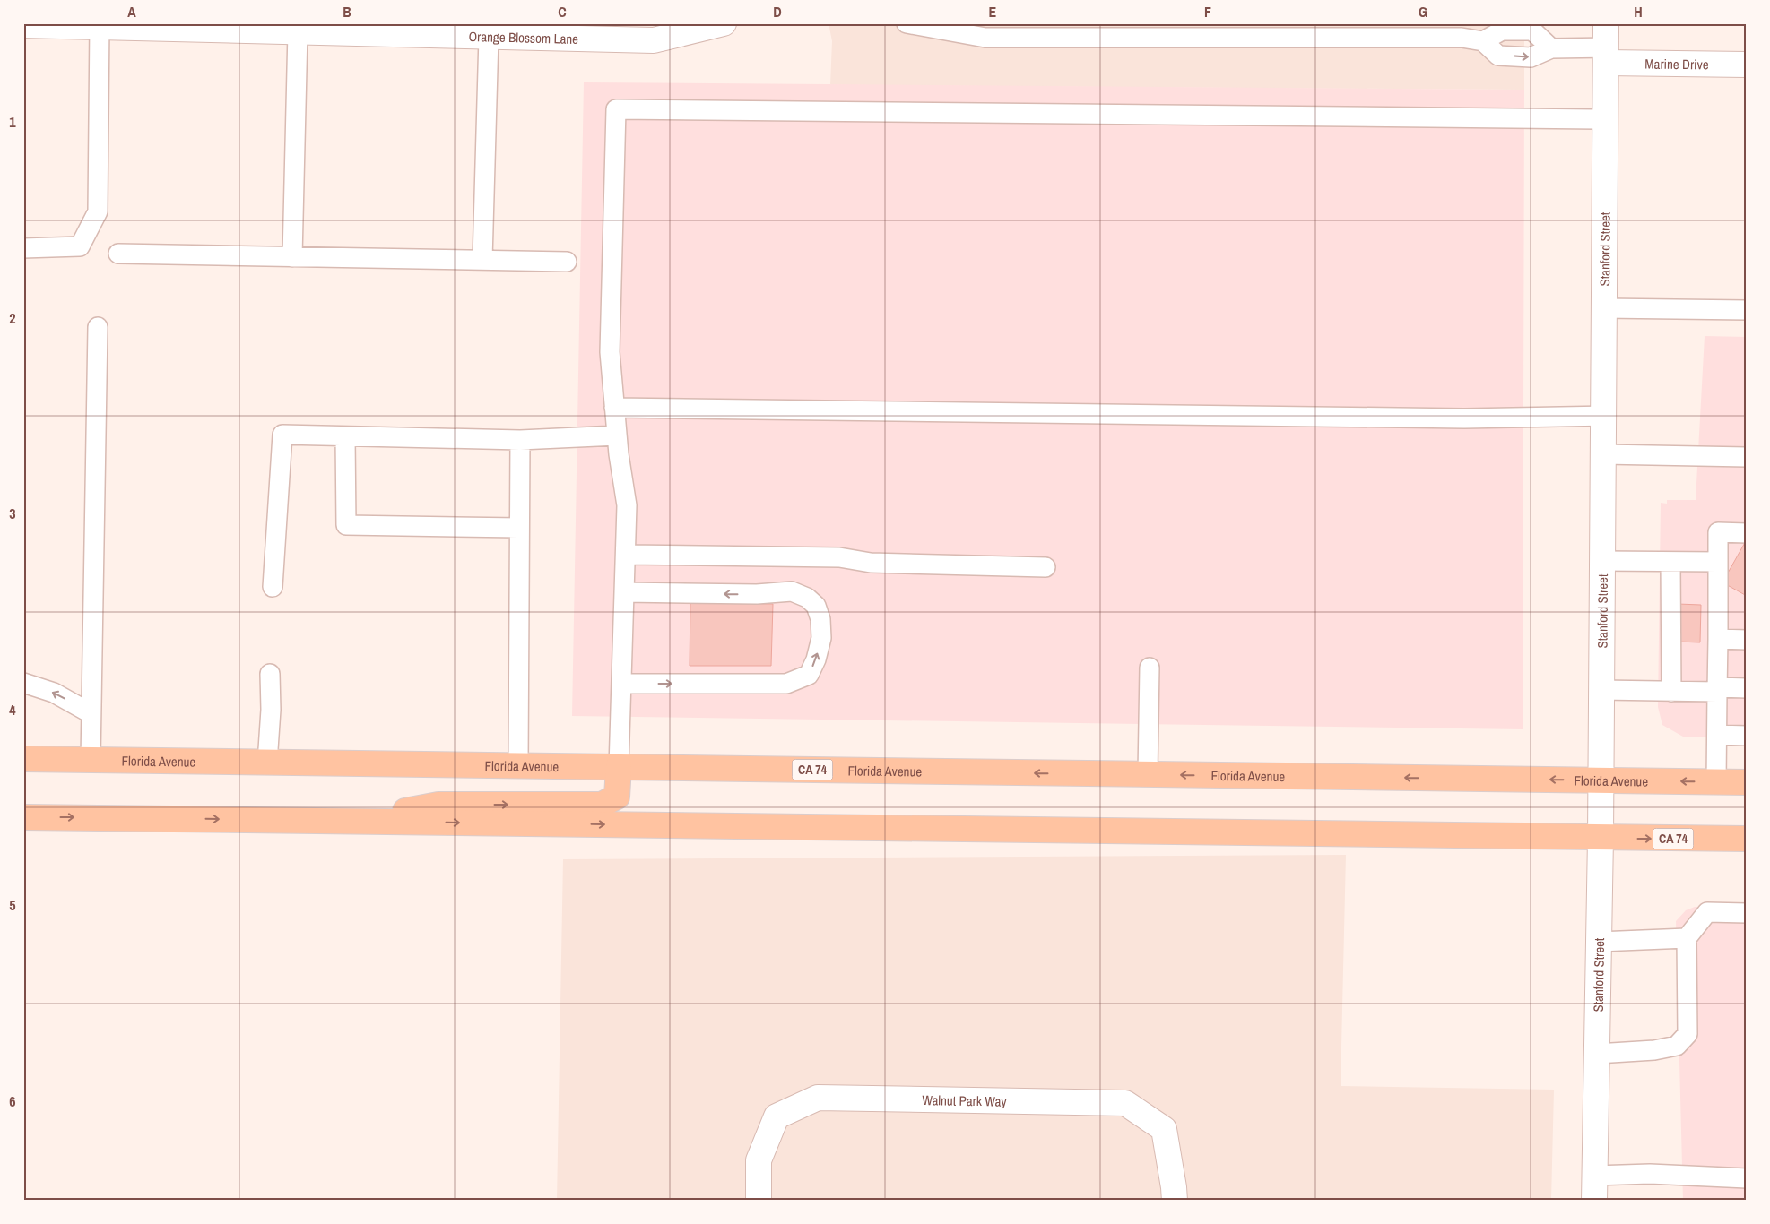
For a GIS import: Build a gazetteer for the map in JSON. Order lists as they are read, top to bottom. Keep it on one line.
{"streets":{"main road":["Florida Avenue","CA 74"],"street":["Orange Blossom Lane","Marine Drive","Stanford Street","Walnut Park Way"]},"crossings":[["Marine Drive","Stanford Street"],["Stanford Street","Florida Avenue"],["Stanford Street","CA 74"]],"grid":{"columns":["A","B","C","D","E","F","G","H"],"rows":["1","2","3","4","5","6"]}}
